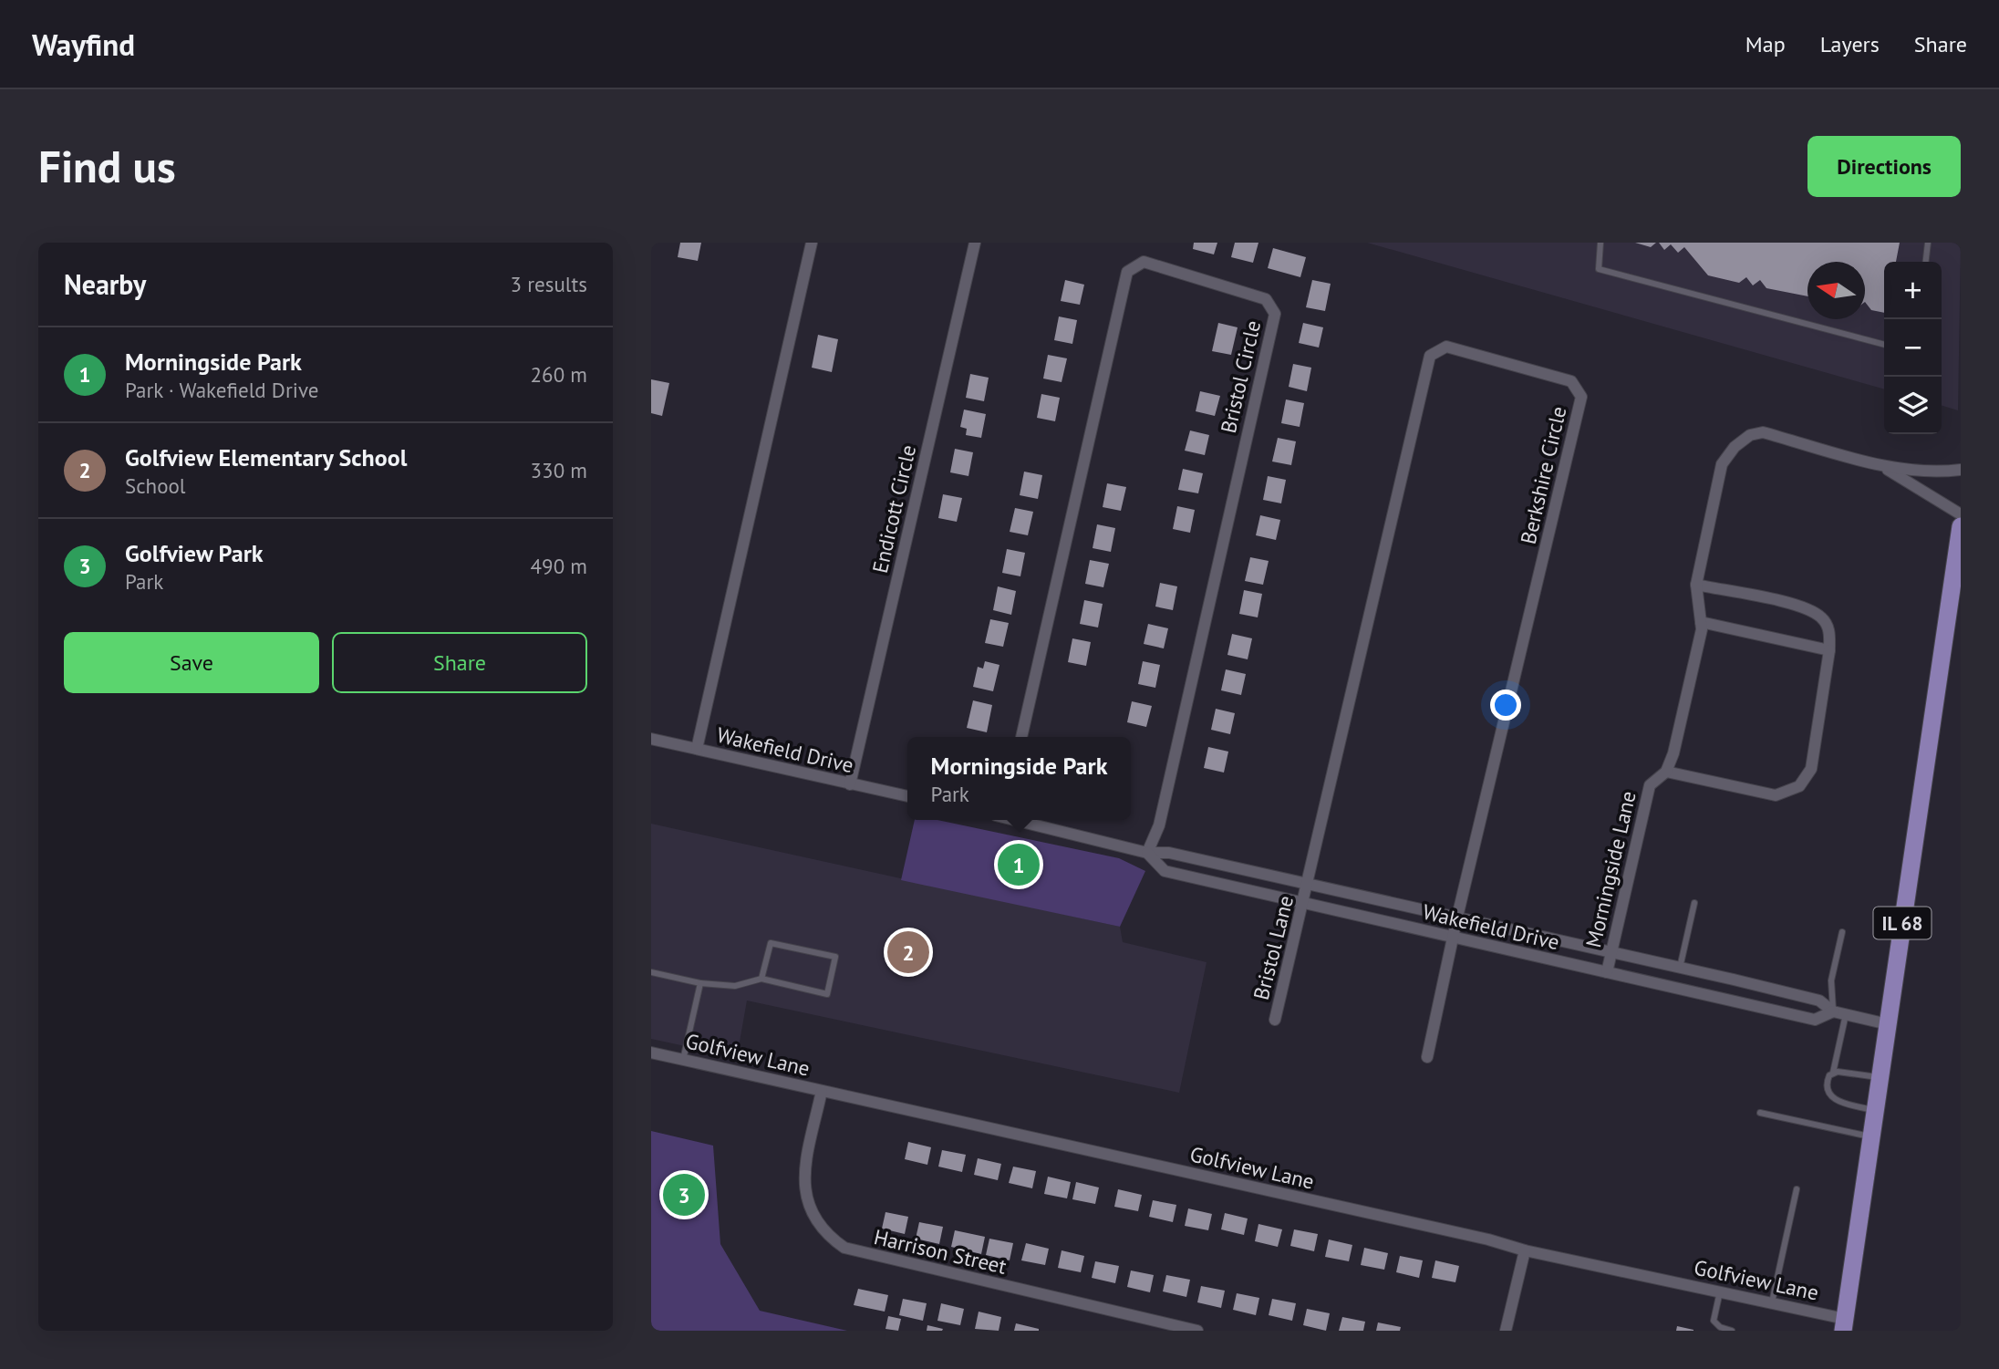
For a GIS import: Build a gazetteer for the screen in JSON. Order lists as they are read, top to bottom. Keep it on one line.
{"streets":{"main road":["IL 68"],"street":["Bristol Circle","Berkshire Circle","Endicott Circle","Wakefield Drive","Morningside Lane","Bristol Lane","Golfview Lane","Harrison Street"]},"crossings":[["Bristol Circle","Wakefield Drive"],["Berkshire Circle","Wakefield Drive"],["Berkshire Circle","Bristol Lane"],["Endicott Circle","Wakefield Drive"],["Wakefield Drive","Morningside Lane"],["Wakefield Drive","IL 68"],["Wakefield Drive","Bristol Lane"],["IL 68","Golfview Lane"],["Golfview Lane","Harrison Street"]],"north":"left","page":{"header":"Wayfind","nav":["Map","Layers","Share"],"buttons":["Directions",["Save","Share"]],"title":"Find us","heading":["Nearby","3 results"],"map_buttons":["+","−"],"list":[{"mark":"1","name":"Morningside Park","note":"Park · Wakefield Drive","value":"260 m"},{"mark":"2","name":"Golfview Elementary School","note":"School","value":"330 m"},{"mark":"3","name":"Golfview Park","note":"Park","value":"490 m"}],"popup":["Morningside Park","Park"],"pins":["1","2","3"]}}
